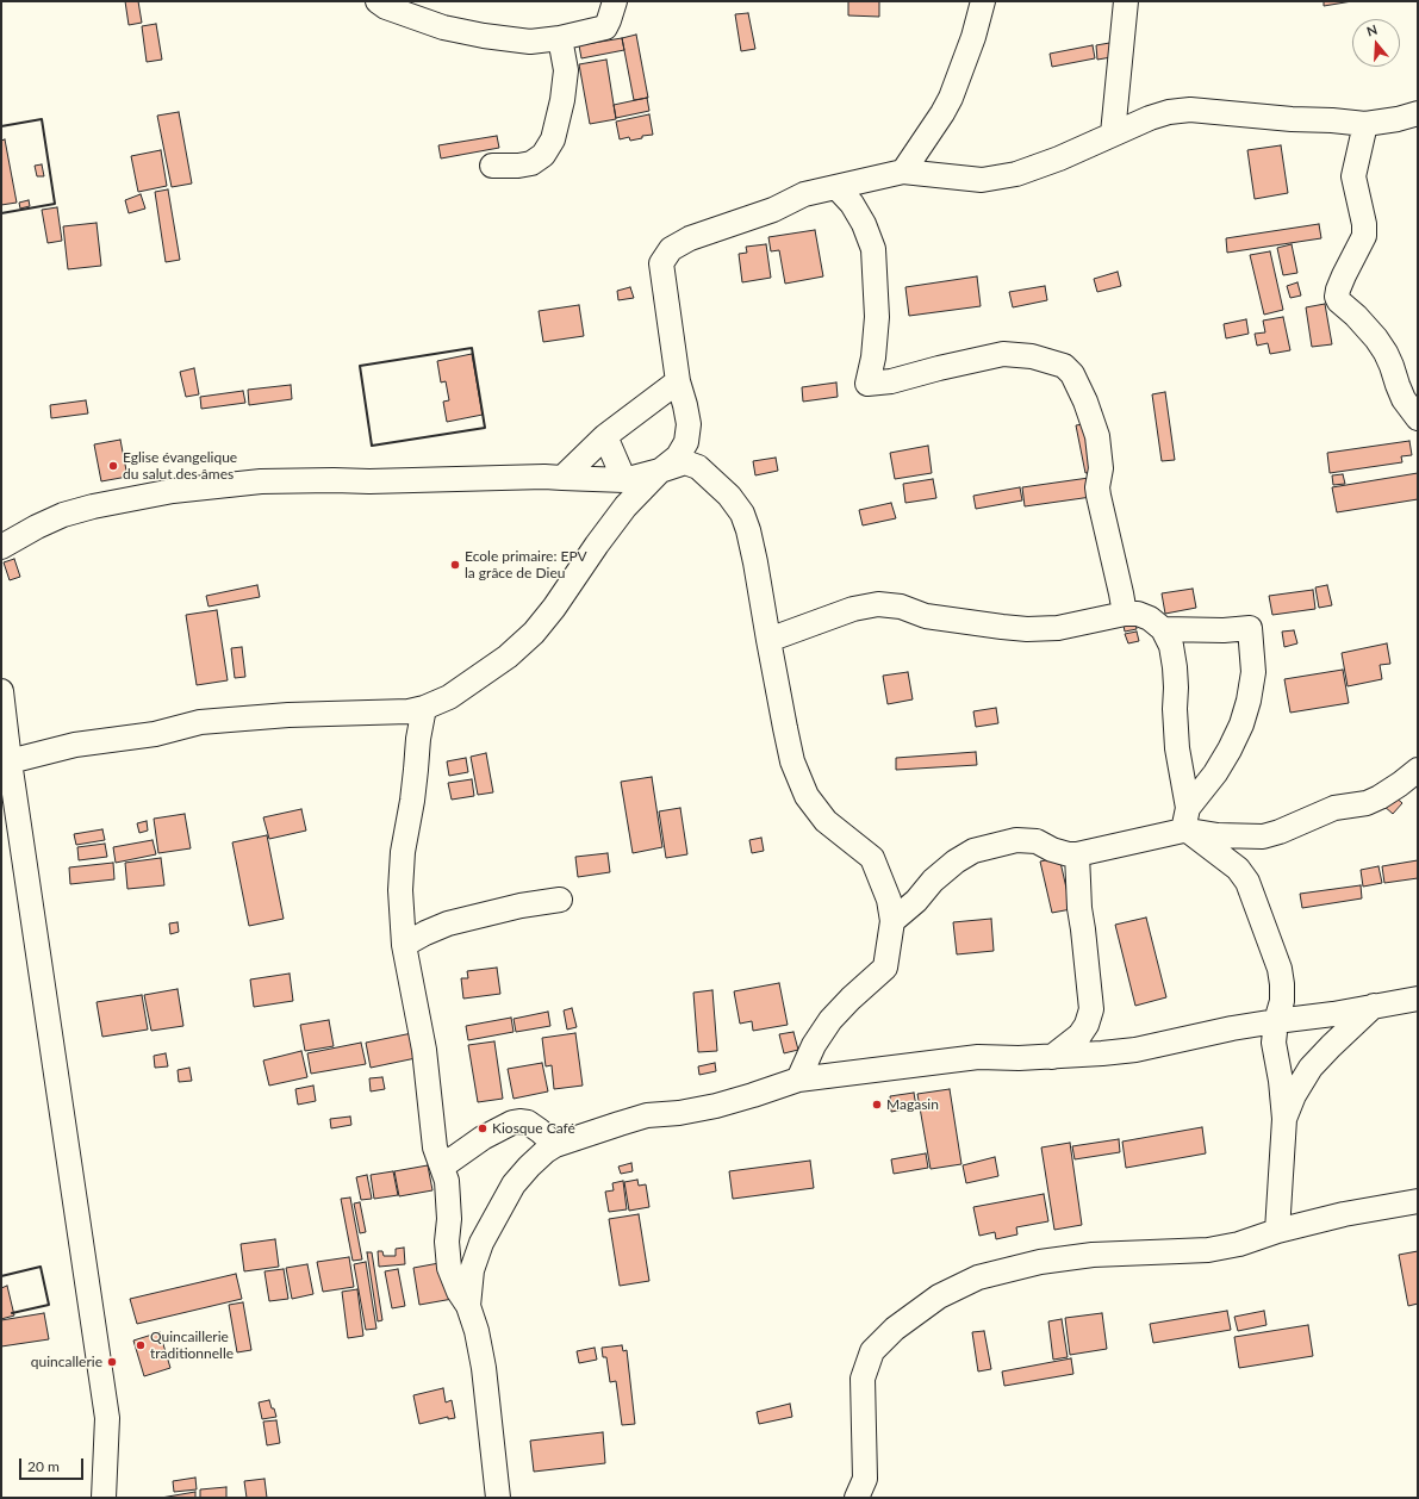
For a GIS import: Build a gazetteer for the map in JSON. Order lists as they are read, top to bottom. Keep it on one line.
{"places":["Eglise évangelique du salut des âmes","Ecole primaire: EPV la grâce de Dieu","Magasin","Kiosque Café","Quincaillerie traditionnelle","quincallerie"],"scale_bar":"20 m","north":"top"}
